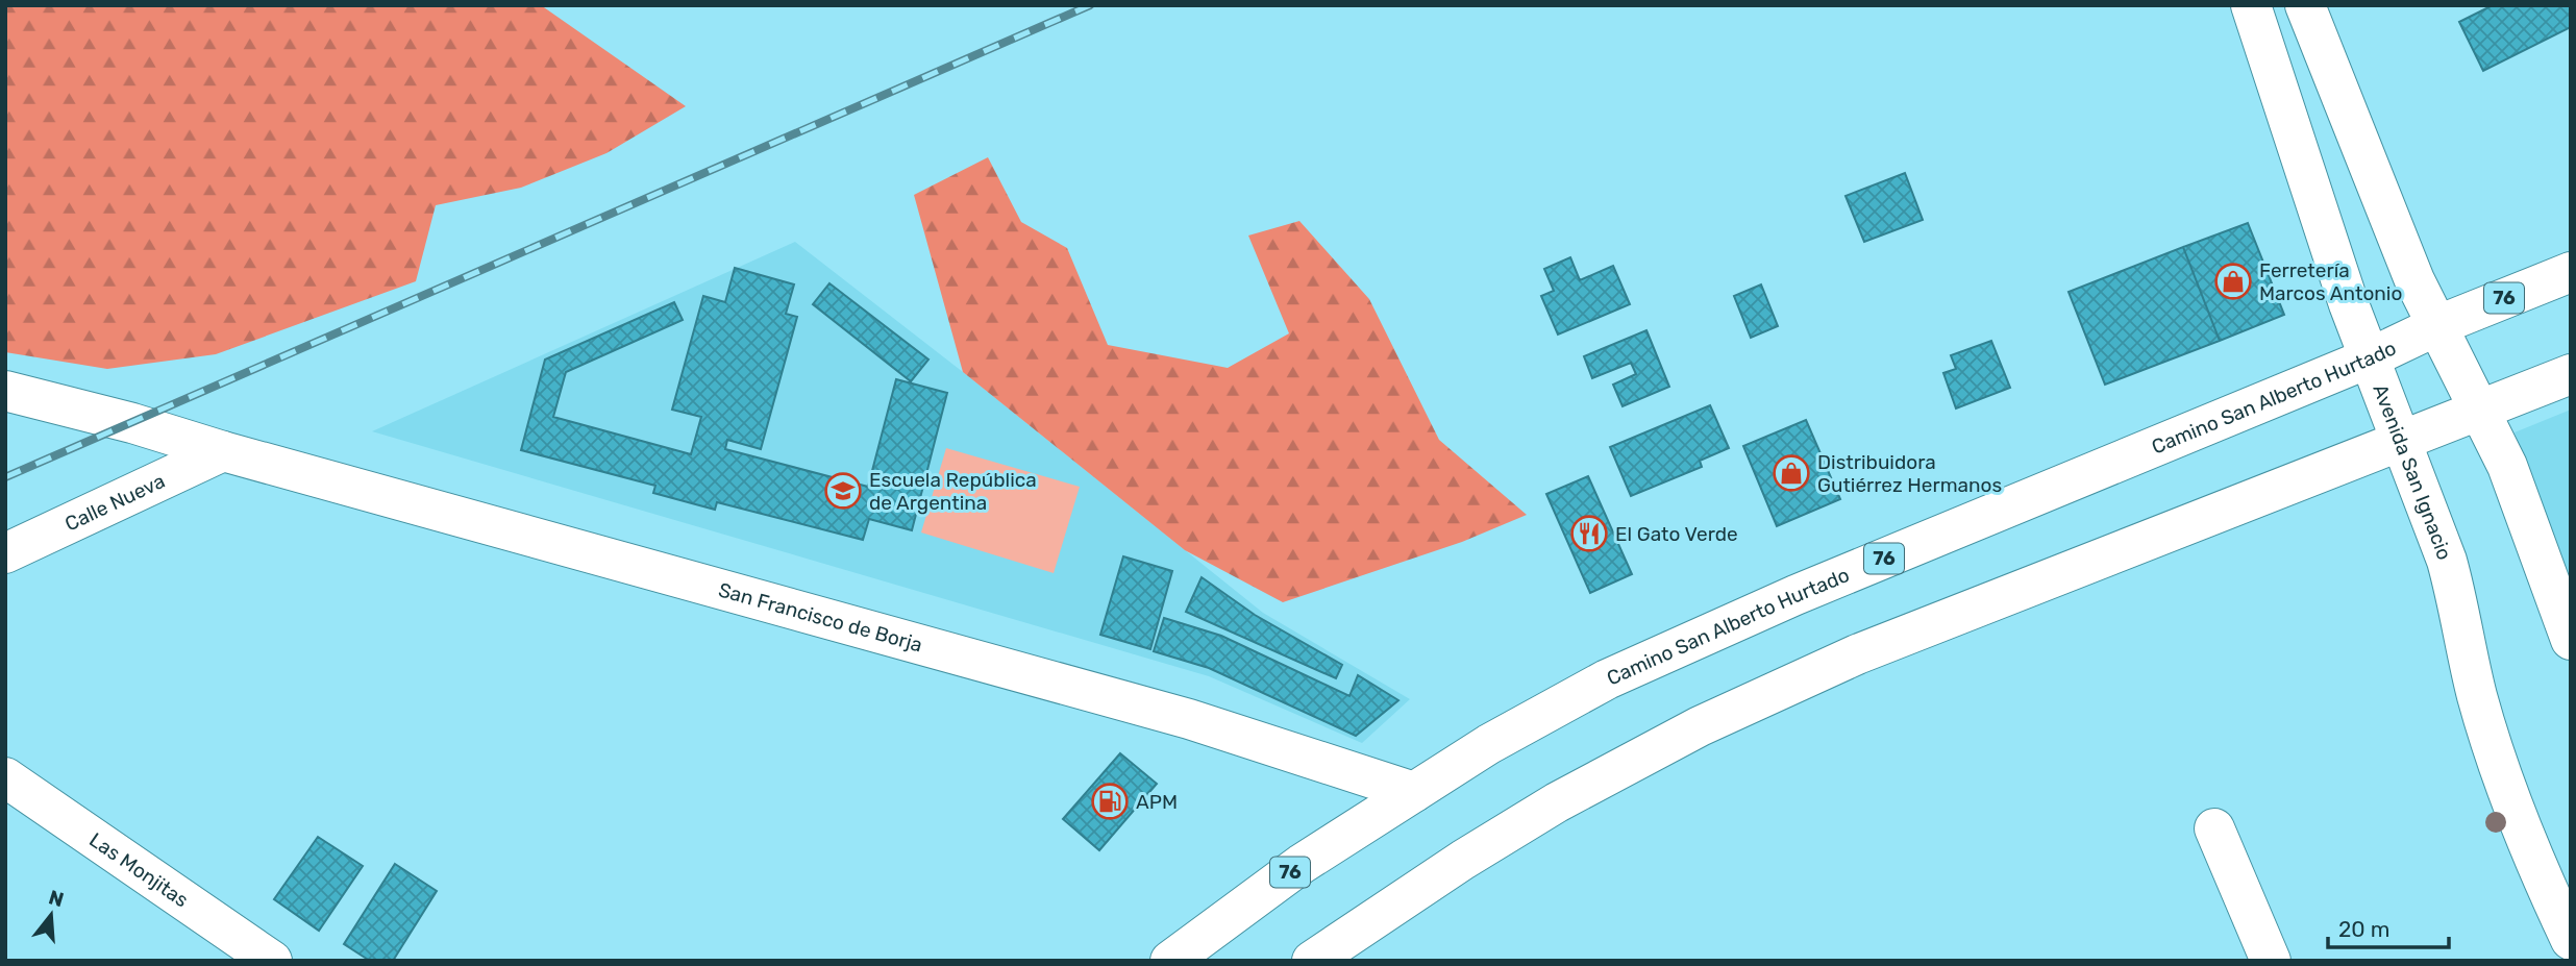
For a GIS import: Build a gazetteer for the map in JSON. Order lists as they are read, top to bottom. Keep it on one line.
{"streets":{"main road":["76","Camino San Alberto Hurtado","Avenida San Ignacio","Calle Nueva","San Francisco de Borja","Las Monjitas"]},"crossings":[["Camino San Alberto Hurtado","Avenida San Ignacio"],["Camino San Alberto Hurtado","San Francisco de Borja"],["Calle Nueva","San Francisco de Borja"]],"places":{"shop":["Ferretería Marcos Antonio","Distribuidora Gutiérrez Hermanos"],"school or university":["Escuela República de Argentina"],"restaurant":["El Gato Verde"],"fuel station":["APM"]},"scale_bar":"20 m","north":"top"}
